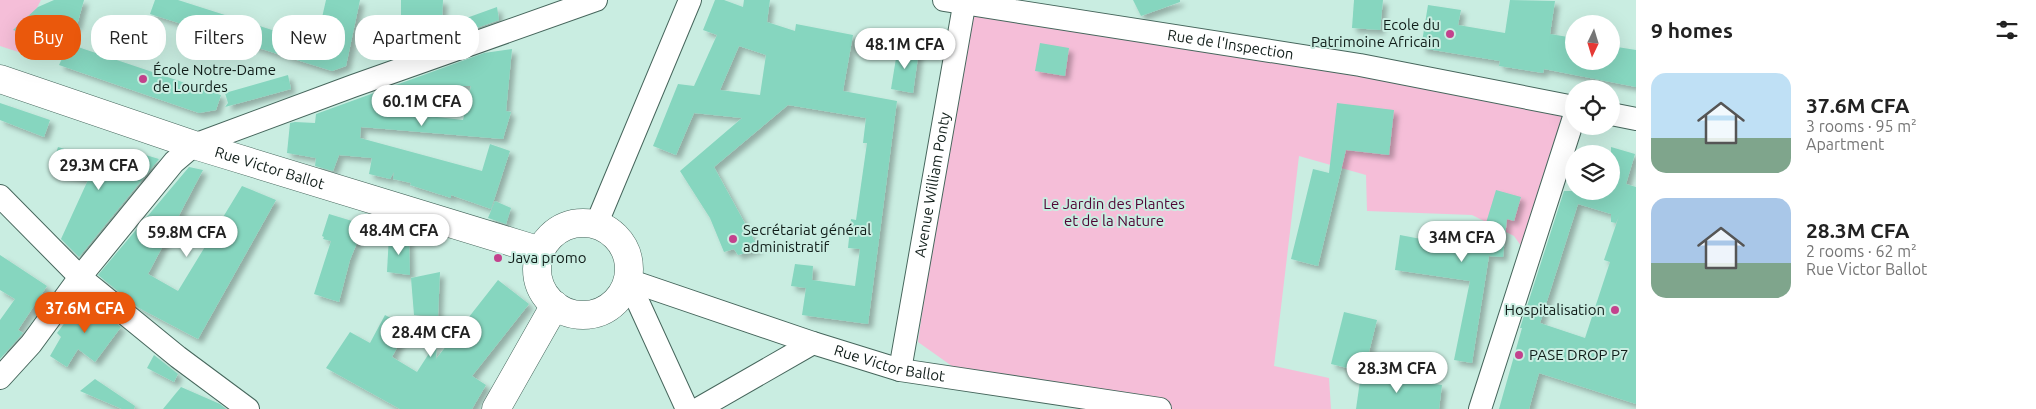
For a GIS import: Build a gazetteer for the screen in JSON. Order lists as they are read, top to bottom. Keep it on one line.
{"streets":{"main road":["Rue Victor Ballot"],"street":["Rue de l'Inspection","Avenue William Ponty"]},"crossings":[["Rue de l'Inspection","Avenue William Ponty"],["Rue Victor Ballot","Avenue William Ponty"]],"parks":["Le Jardin des Plantes et de la Nature"],"places":["Ecole du Patrimoine Africain","École Notre-Dame de Lourdes","Secrétariat général administratif","Java promo","Hospitalisation","PASE DROP P7"],"north":"bottom","page":{"heading":"9 homes","chip":["Buy","Rent","Filters","New","Apartment"],"price":["48.1M CFA","60.1M CFA","29.3M CFA","48.4M CFA","59.8M CFA","34M CFA","37.6M CFA","28.4M CFA","28.3M CFA"],"list":[{"name":"37.6M CFA","note":"3 rooms · 95 m² · Apartment"},{"name":"28.3M CFA","note":"2 rooms · 62 m² · Rue Victor Ballot"}]}}
